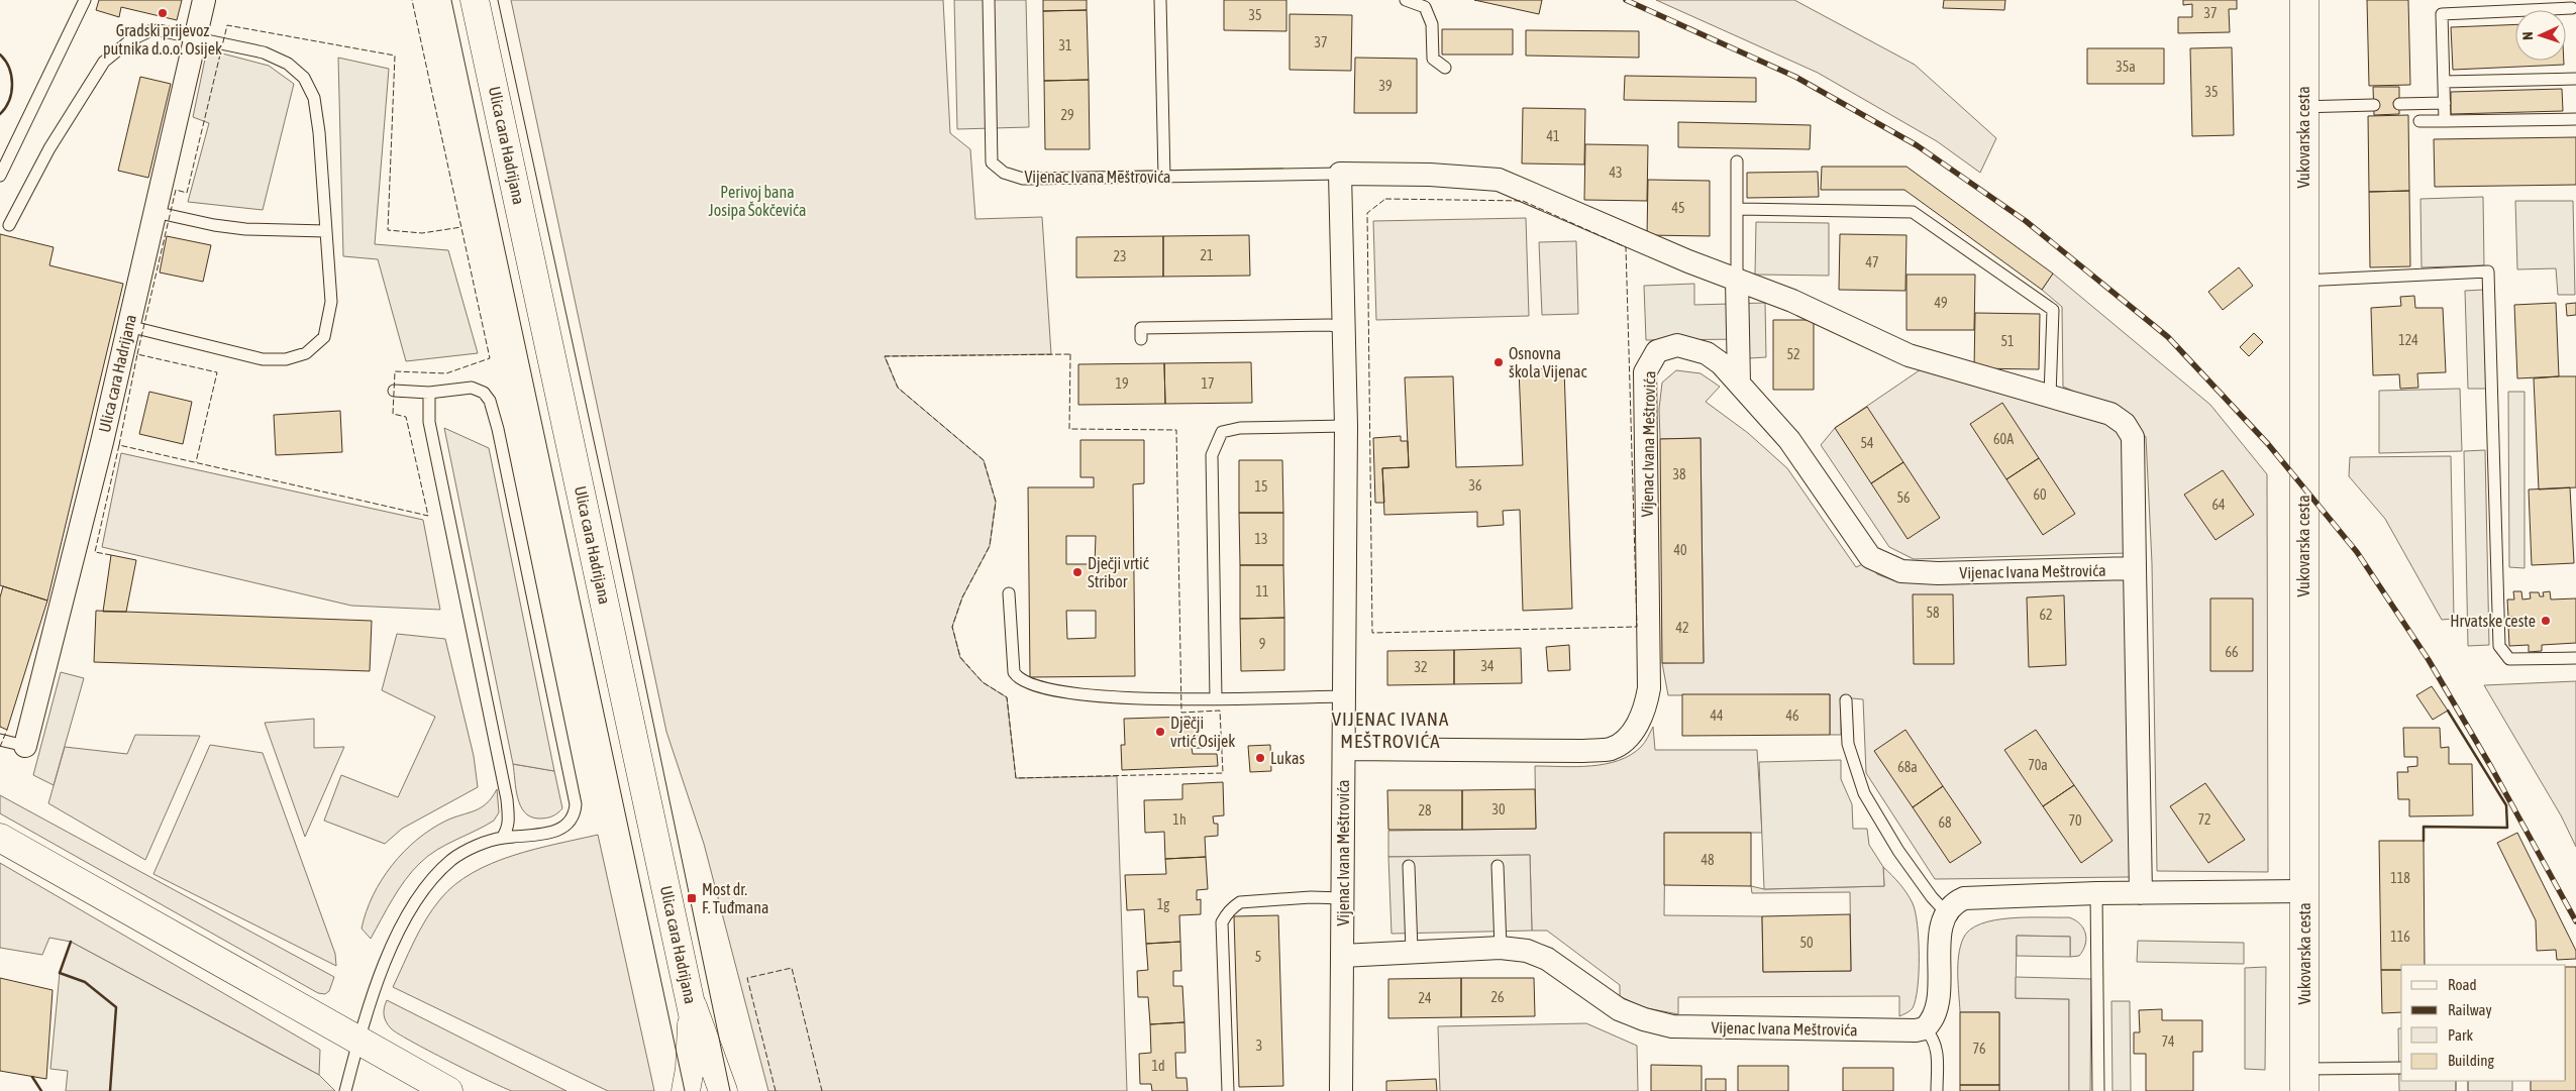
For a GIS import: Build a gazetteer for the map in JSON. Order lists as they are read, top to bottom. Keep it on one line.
{"streets":{"main road":["Vukovarska cesta","Ulica cara Hadrijana"],"street":["Vijenac Ivana Meštrovića"]},"districts":["VIJENAC IVANA MEŠTROVIĆA"],"parks":["Perivoj bana Josipa Šokčevića"],"places":{"other":["Gradski prijevoz putnika d.o.o. Osijek","Osnovna škola Vijenac","Dječji vrtić Stribor","Hrvatske ceste","Dječji vrtić Osijek","Lukas"],"transit":["Most dr. F. Tuđmana"]},"house_numbers":["37","35","37","31","35a","39","35","29","41","43","45","21","23","47","49","124","51","52","19","17","60A","54","38","36","15","60","56","64","13","40","11","58","62","42","9","66","34","32","44","46","70a","68a","30","28","1h","72","70","68","48","118","1g","116","50","5","26","24","74","3","76","1d"],"legend":["Road","Railway","Park","Building"],"north":"left"}
